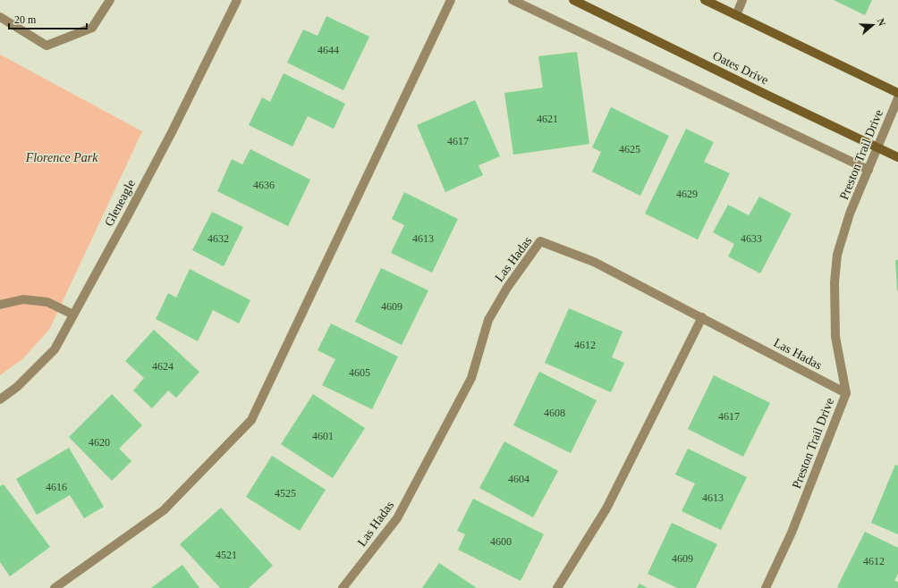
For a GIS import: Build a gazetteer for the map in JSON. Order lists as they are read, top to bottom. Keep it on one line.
{"streets":{"main road":["Oates Drive"],"street":["Preston Trail Drive","Gleneagle","Las Hadas"]},"crossings":[["Oates Drive","Preston Trail Drive"],["Preston Trail Drive","Las Hadas"]],"parks":["Florence Park"],"house_numbers":["4644","4621","4617","4625","4636","4629","4632","4613","4633","4609","4612","4624","4605","4608","4617","4601","4620","4604","4616","4525","4613","4600","4521","4609","4612"],"scale_bar":"20 m","north":"right"}
